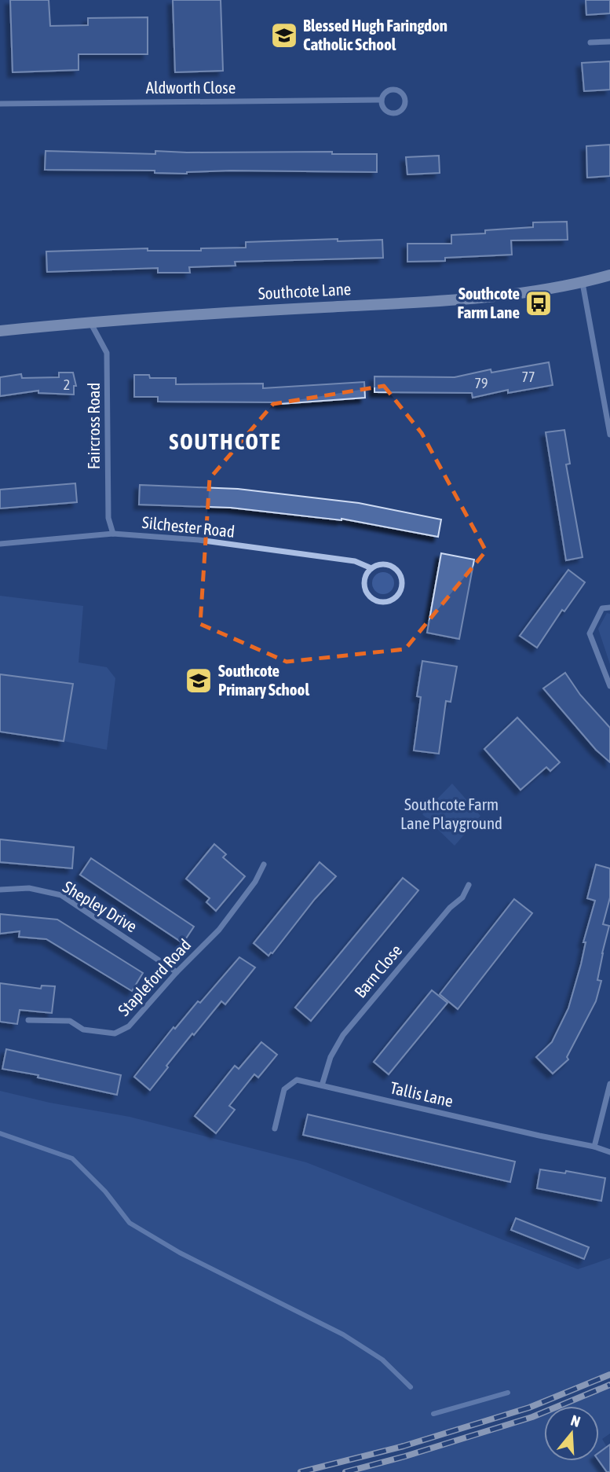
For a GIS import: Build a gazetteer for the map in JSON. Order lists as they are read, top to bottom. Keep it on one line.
{"streets":{"street":["Aldworth Close","Southcote Lane","Faircross Road","Silchester Road","Shepley Drive","Barn Close","Stapleford Road","Tallis Lane"]},"crossings":[["Southcote Lane","Faircross Road"],["Faircross Road","Silchester Road"],["Shepley Drive","Stapleford Road"],["Barn Close","Tallis Lane"]],"districts":["SOUTHCOTE"],"parks":["Southcote Farm Lane Playground"],"places":{"school or university":["Blessed Hugh Faringdon Catholic School","Southcote Primary School"],"bus stop":["Southcote Farm Lane"]},"house_numbers":["77","79","2"],"north":"top"}
